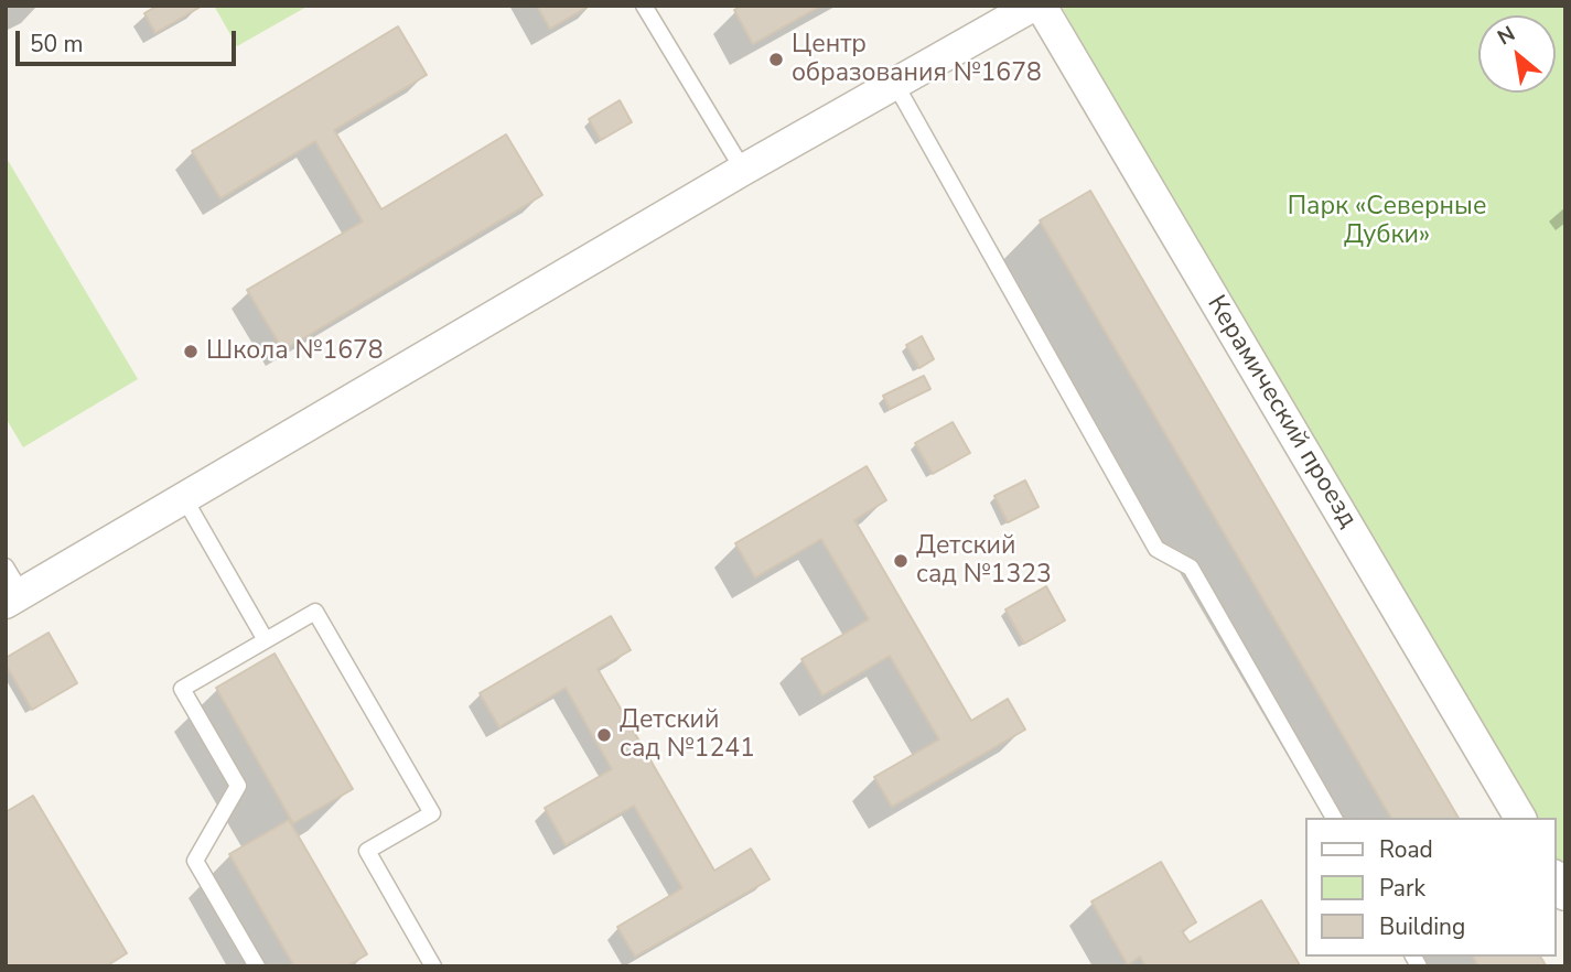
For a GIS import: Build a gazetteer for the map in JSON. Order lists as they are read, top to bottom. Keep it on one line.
{"streets":{"street":["Керамический проезд"]},"parks":["Парк «Северные Дубки»"],"places":["Центр образования №1678","Школа №1678","Детский сад №1323","Детский сад №1241"],"legend":["Road","Park","Building"],"scale_bar":"50 m","north":"top left"}
